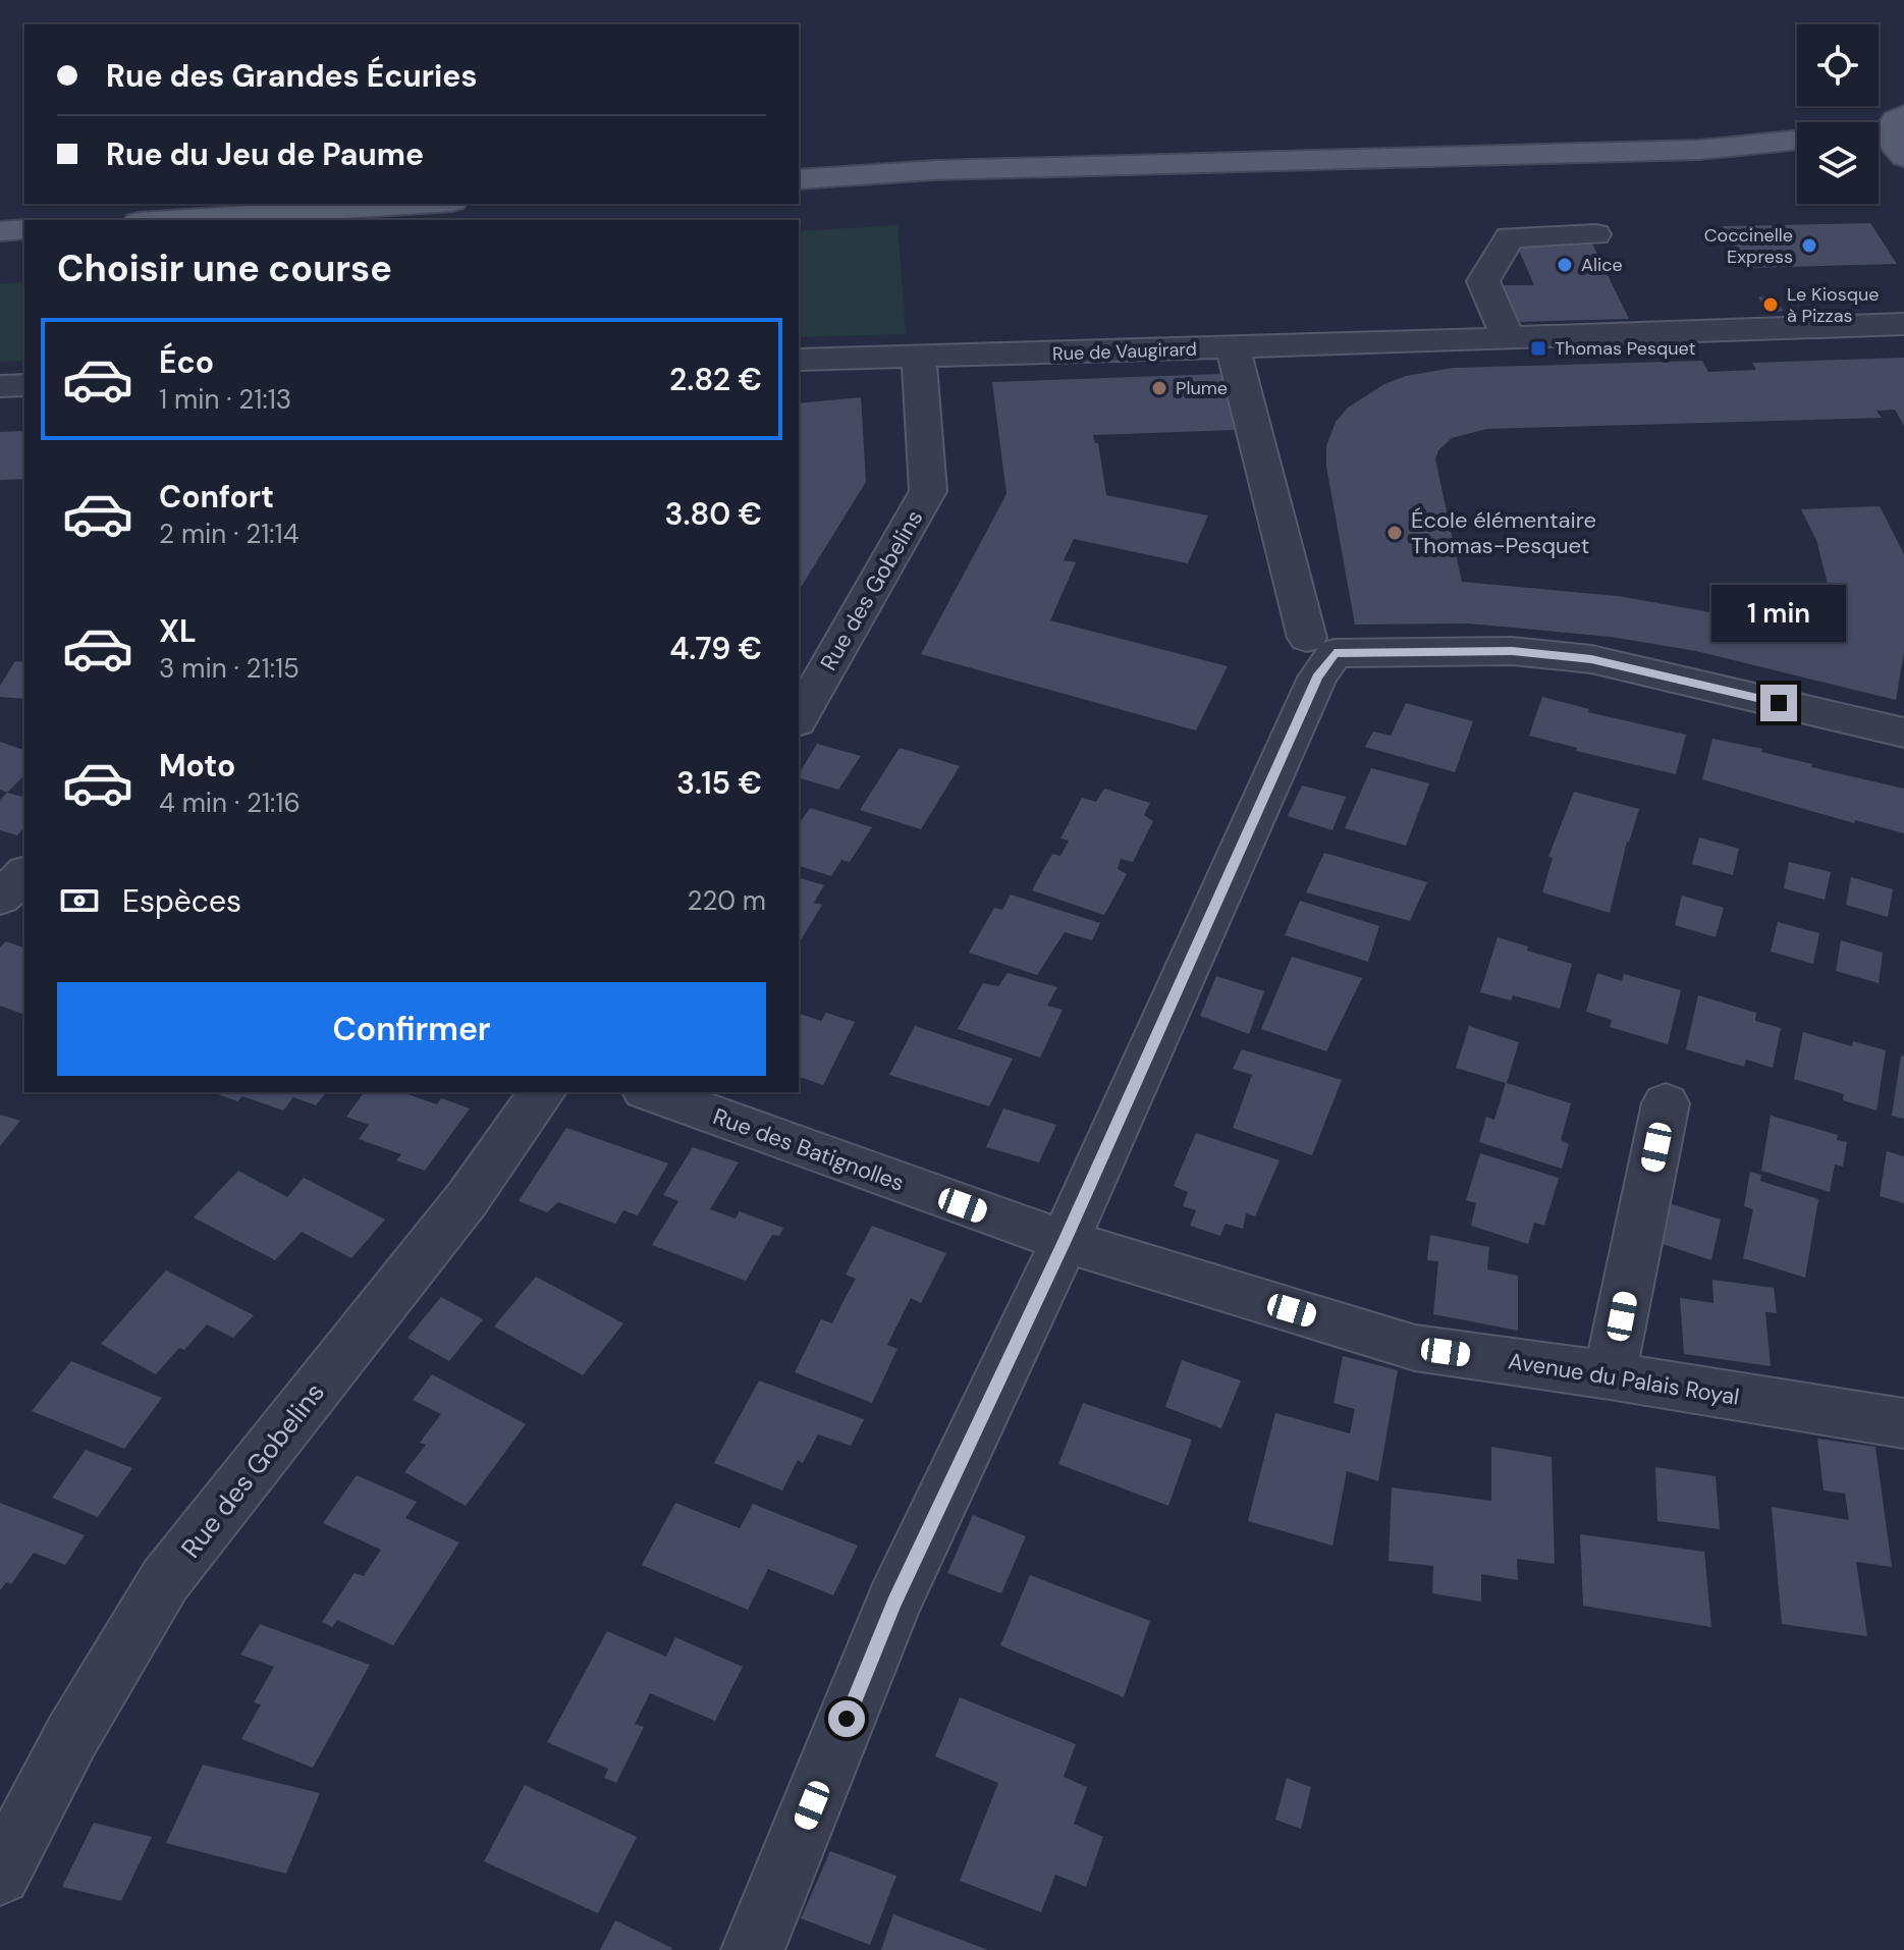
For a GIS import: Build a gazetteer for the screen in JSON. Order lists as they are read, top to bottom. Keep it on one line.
{"streets":{"street":["Rue de Vaugirard","Rue des Gobelins","Rue des Batignolles","Avenue du Palais Royal"]},"crossings":[["Rue de Vaugirard","Rue des Gobelins"],["Rue des Batignolles","Avenue du Palais Royal"]],"places":{"other":["Coccinelle Express","Alice","Le Kiosque à Pizzas","Plume","École élémentaire Thomas-Pesquet"],"transit":["Thomas Pesquet"]},"page":{"banner":["Rue des Grandes Écuries","Rue du Jeu de Paume"],"heading":"Choisir une course","list":[{"name":"Éco","note":"1 min · 21:13","value":"2.82 €"},{"name":"Confort","note":"2 min · 21:14","value":"3.80 €"},{"name":"XL","note":"3 min · 21:15","value":"4.79 €"},{"name":"Moto","note":"4 min · 21:16","value":"3.15 €"}],"bubble":"1 min","pay":["Espèces","220 m"],"buttons":"Confirmer"}}
